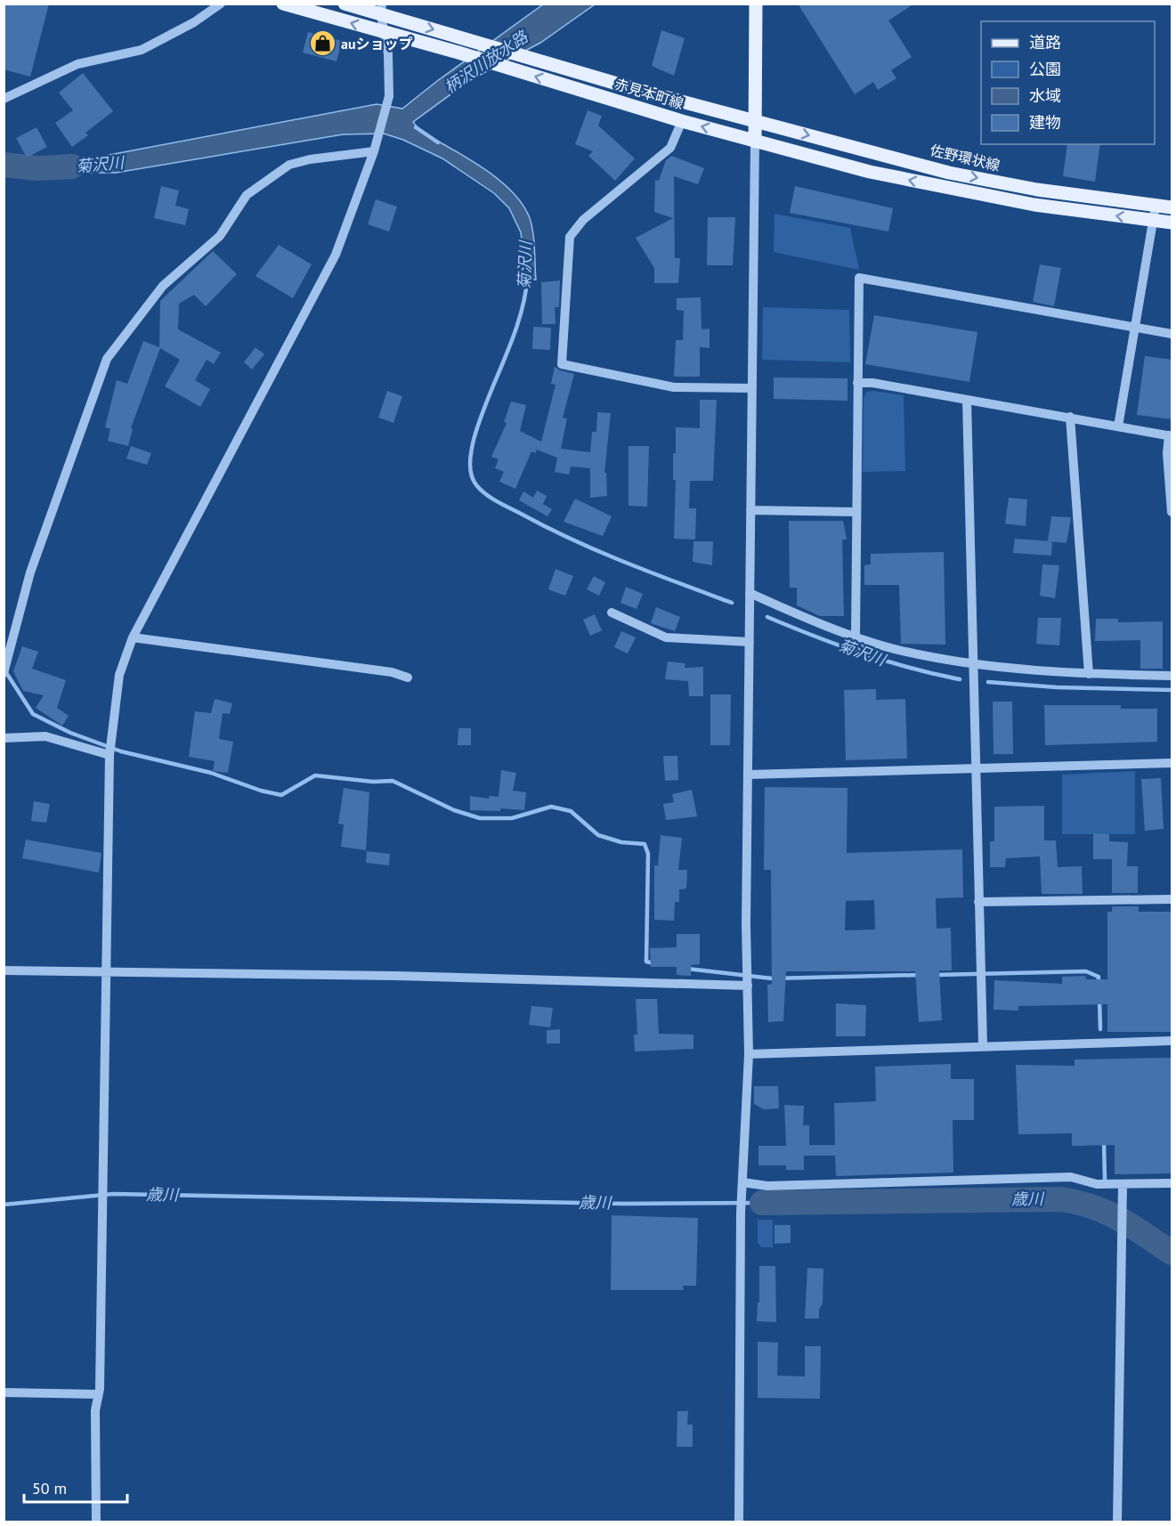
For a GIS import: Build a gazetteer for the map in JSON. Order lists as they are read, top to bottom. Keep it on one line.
{"streets":{"main road":["赤見本町線","佐野環状線"]},"crossings":[["赤見本町線","佐野環状線"]],"water":["柄沢川放水路","菊沢川","歳川"],"places":{"shop":["auショップ"]},"legend":["道路","公園","水域","建物"],"scale_bar":"50 m"}
